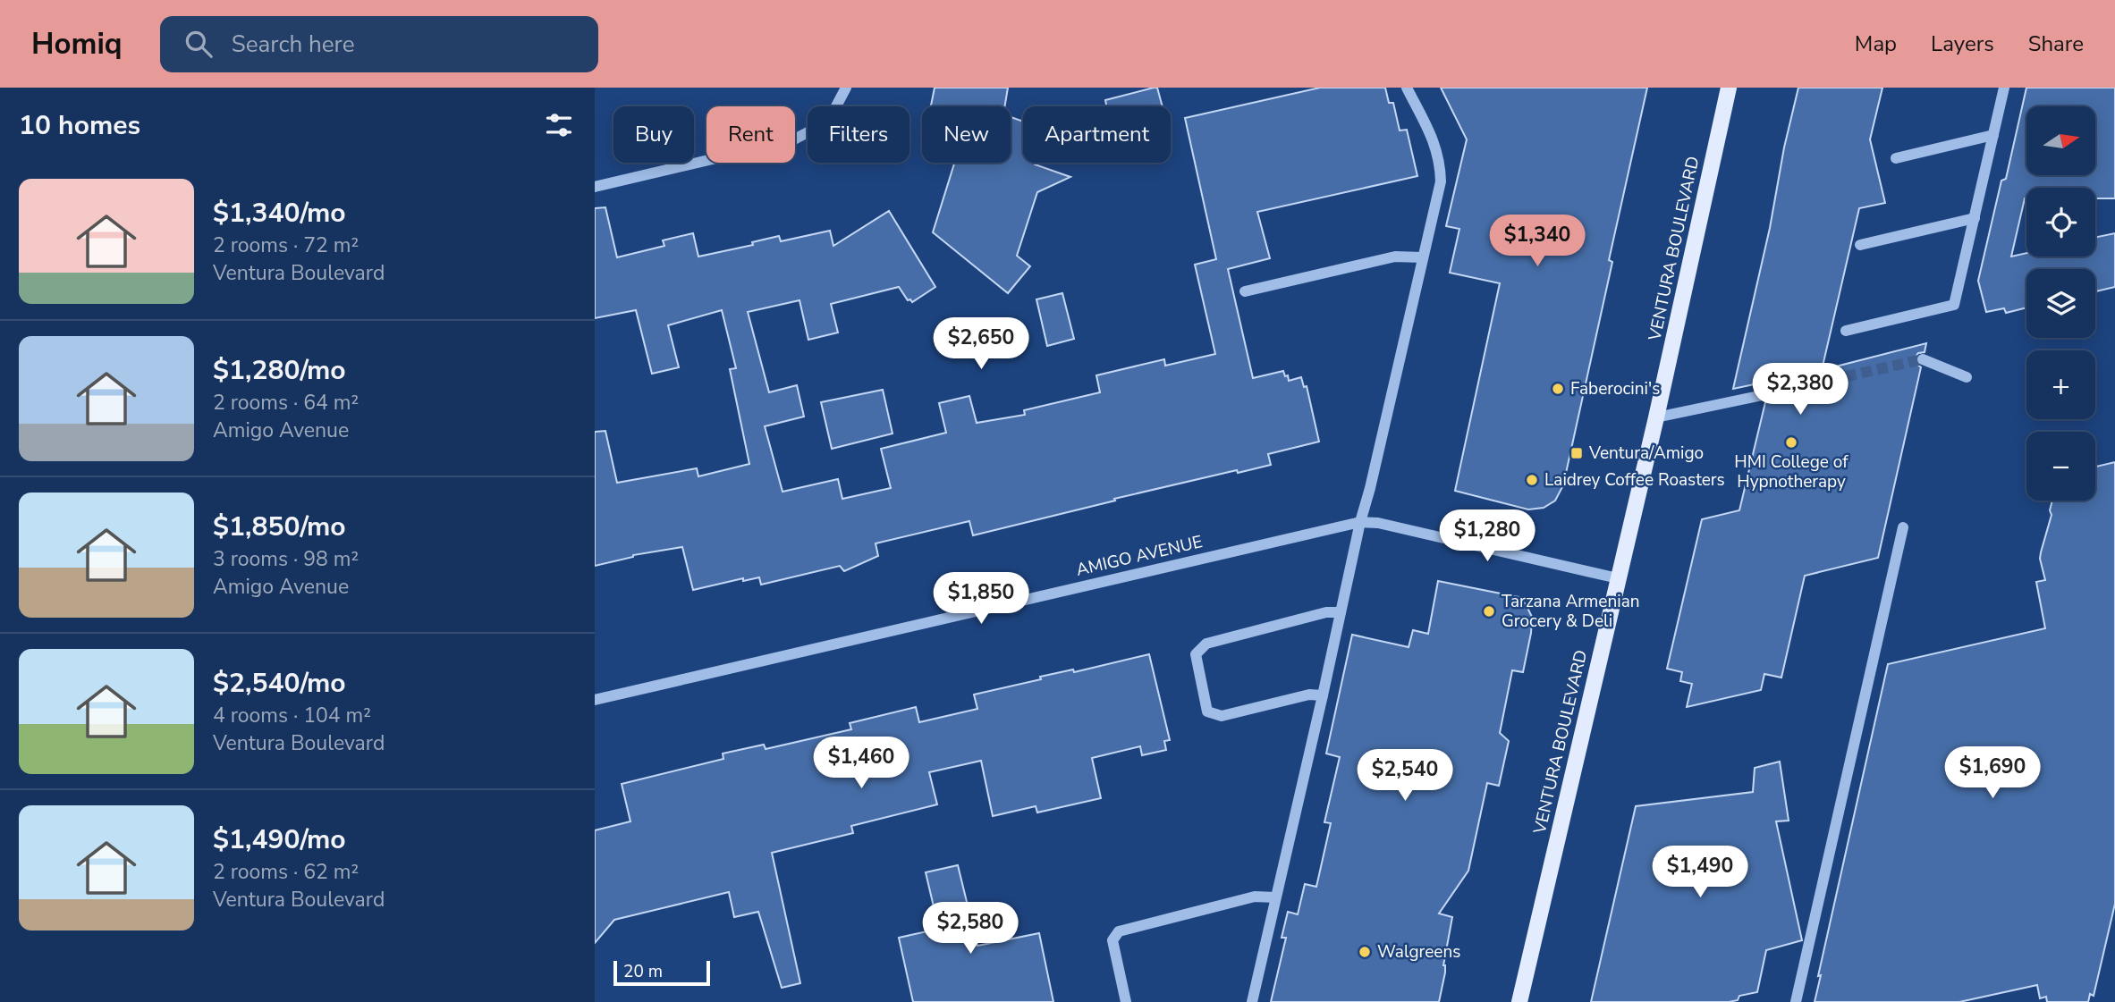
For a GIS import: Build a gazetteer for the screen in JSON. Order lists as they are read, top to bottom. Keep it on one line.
{"streets":{"main road":["VENTURA BOULEVARD"],"street":["AMIGO AVENUE"]},"crossings":[["VENTURA BOULEVARD","AMIGO AVENUE"]],"places":{"other":["Faberocini's","HMI College of Hypnotherapy","Laidrey Coffee Roasters","Tarzana Armenian Grocery & Deli","Walgreens"],"transit":["Ventura/Amigo"]},"scale_bar":"20 m","north":"right","page":{"header":"Homiq","search":"Search here","nav":["Map","Layers","Share"],"heading":"10 homes","map_buttons":["+","−"],"chip":["Buy","Rent","Filters","New","Apartment"],"list":[{"name":"$1,340/mo","note":"2 rooms · 72 m² · Ventura Boulevard"},{"name":"$1,280/mo","note":"2 rooms · 64 m² · Amigo Avenue"},{"name":"$1,850/mo","note":"3 rooms · 98 m² · Amigo Avenue"},{"name":"$2,540/mo","note":"4 rooms · 104 m² · Ventura Boulevard"},{"name":"$1,490/mo","note":"2 rooms · 62 m² · Ventura Boulevard"}],"price":["$1,340","$2,650","$2,380","$1,280","$1,850","$1,460","$1,690","$2,540","$1,490","$2,580"],"scale":"20 m"}}
